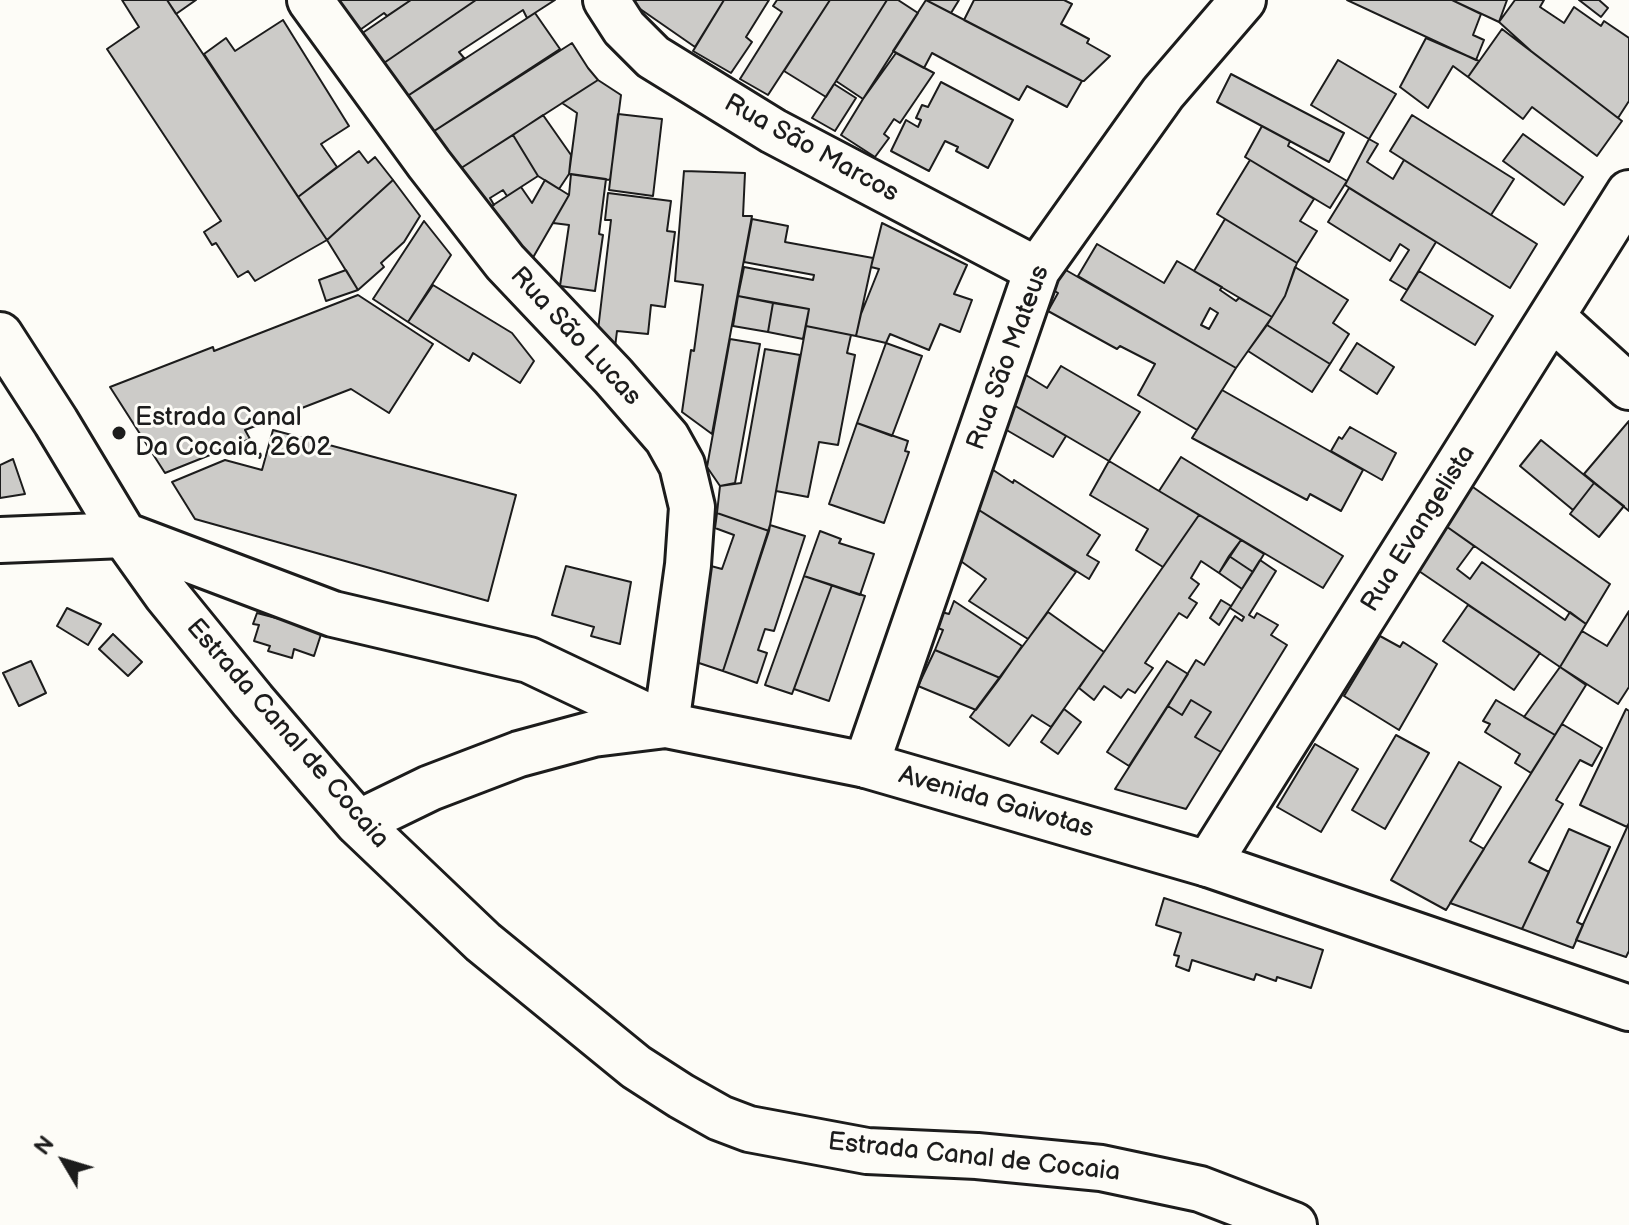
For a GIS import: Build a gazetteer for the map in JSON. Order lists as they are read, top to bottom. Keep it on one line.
{"streets":{"street":["Rua São Marcos","Rua São Lucas","Rua São Mateus","Rua Evangelista","Estrada Canal de Cocaia","Avenida Gaivotas"]},"crossings":[["Rua São Marcos","Rua São Mateus"],["Rua São Lucas","Avenida Gaivotas"],["Rua São Mateus","Avenida Gaivotas"],["Rua Evangelista","Avenida Gaivotas"],["Estrada Canal de Cocaia","Avenida Gaivotas"]],"places":["Estrada Canal Da Cocaia, 2602"],"north":"top left"}
